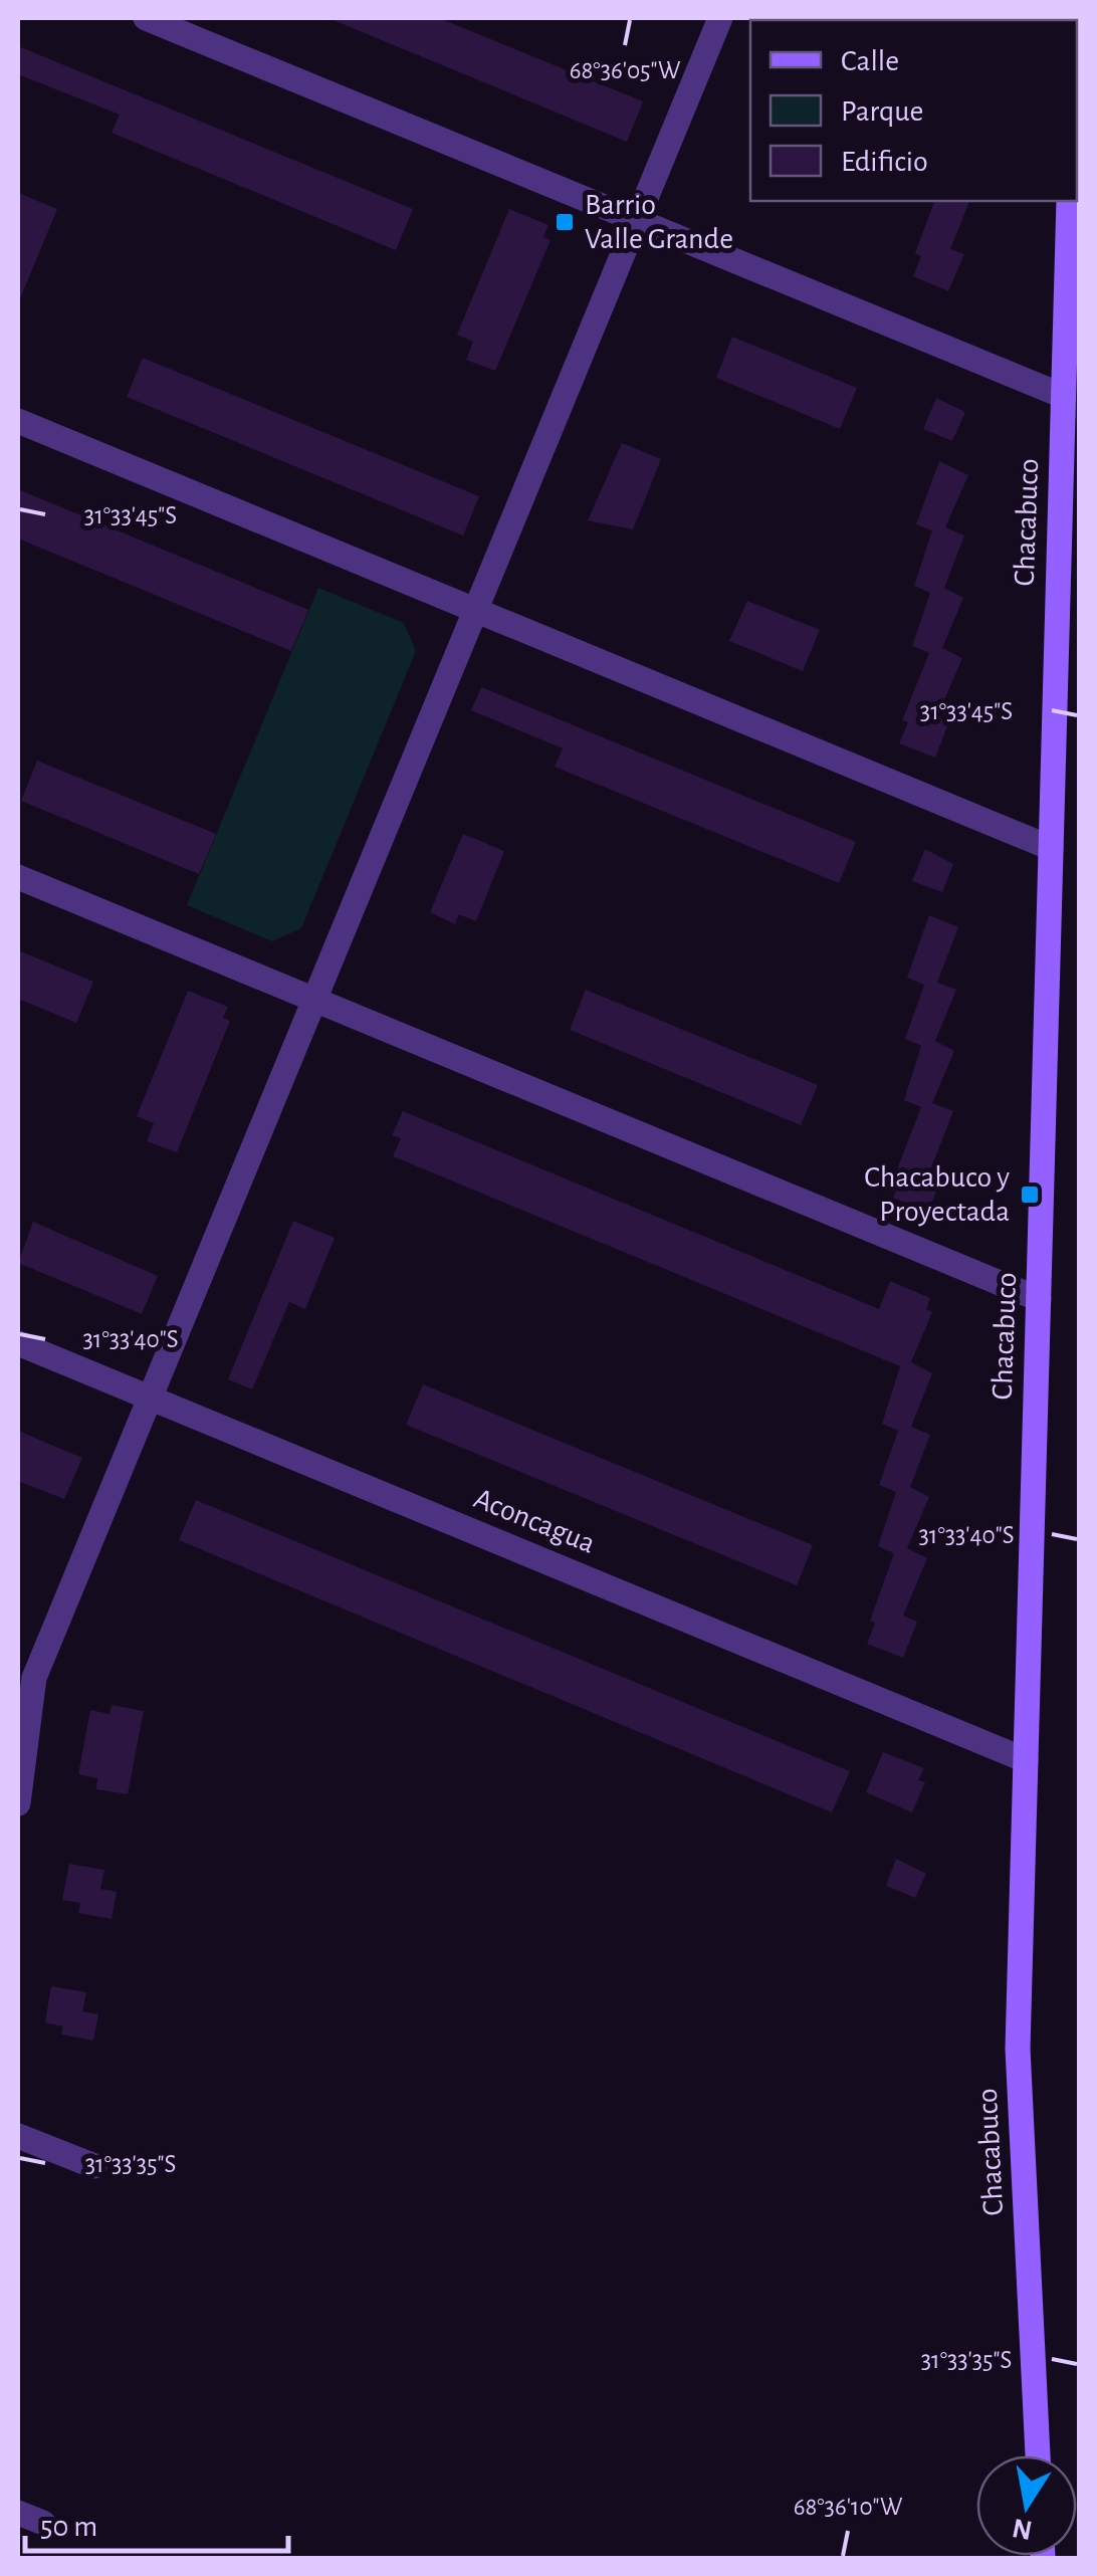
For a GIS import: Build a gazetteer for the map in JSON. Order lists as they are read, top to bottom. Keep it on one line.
{"streets":{"street":["Chacabuco","Aconcagua"]},"crossings":[["Chacabuco","Aconcagua"]],"places":{"transit":["Barrio Valle Grande","Chacabuco y Proyectada"]},"legend":["Calle","Parque","Edificio"],"scale_bar":"50 m","north":"bottom","coordinates":["68°36'05\"W","31°33'45\"S","31°33'40\"S","31°33'35\"S","68°36'10\"W"]}
